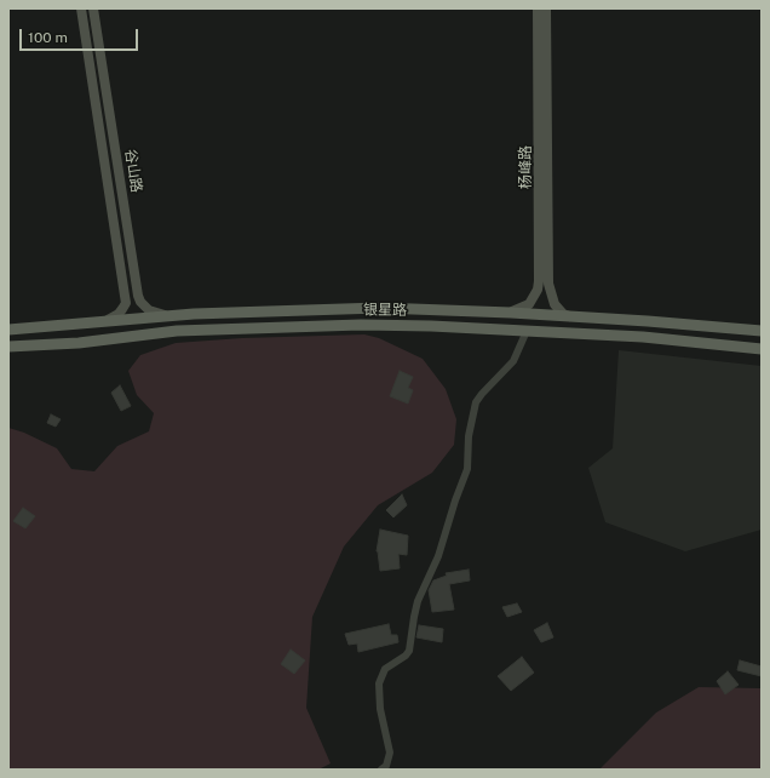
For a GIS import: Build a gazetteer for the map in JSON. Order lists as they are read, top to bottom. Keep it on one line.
{"streets":{"main road":["杨峰路","谷山路","银星路"]},"crossings":[["杨峰路","银星路"],["谷山路","银星路"]],"scale_bar":"100 m"}
